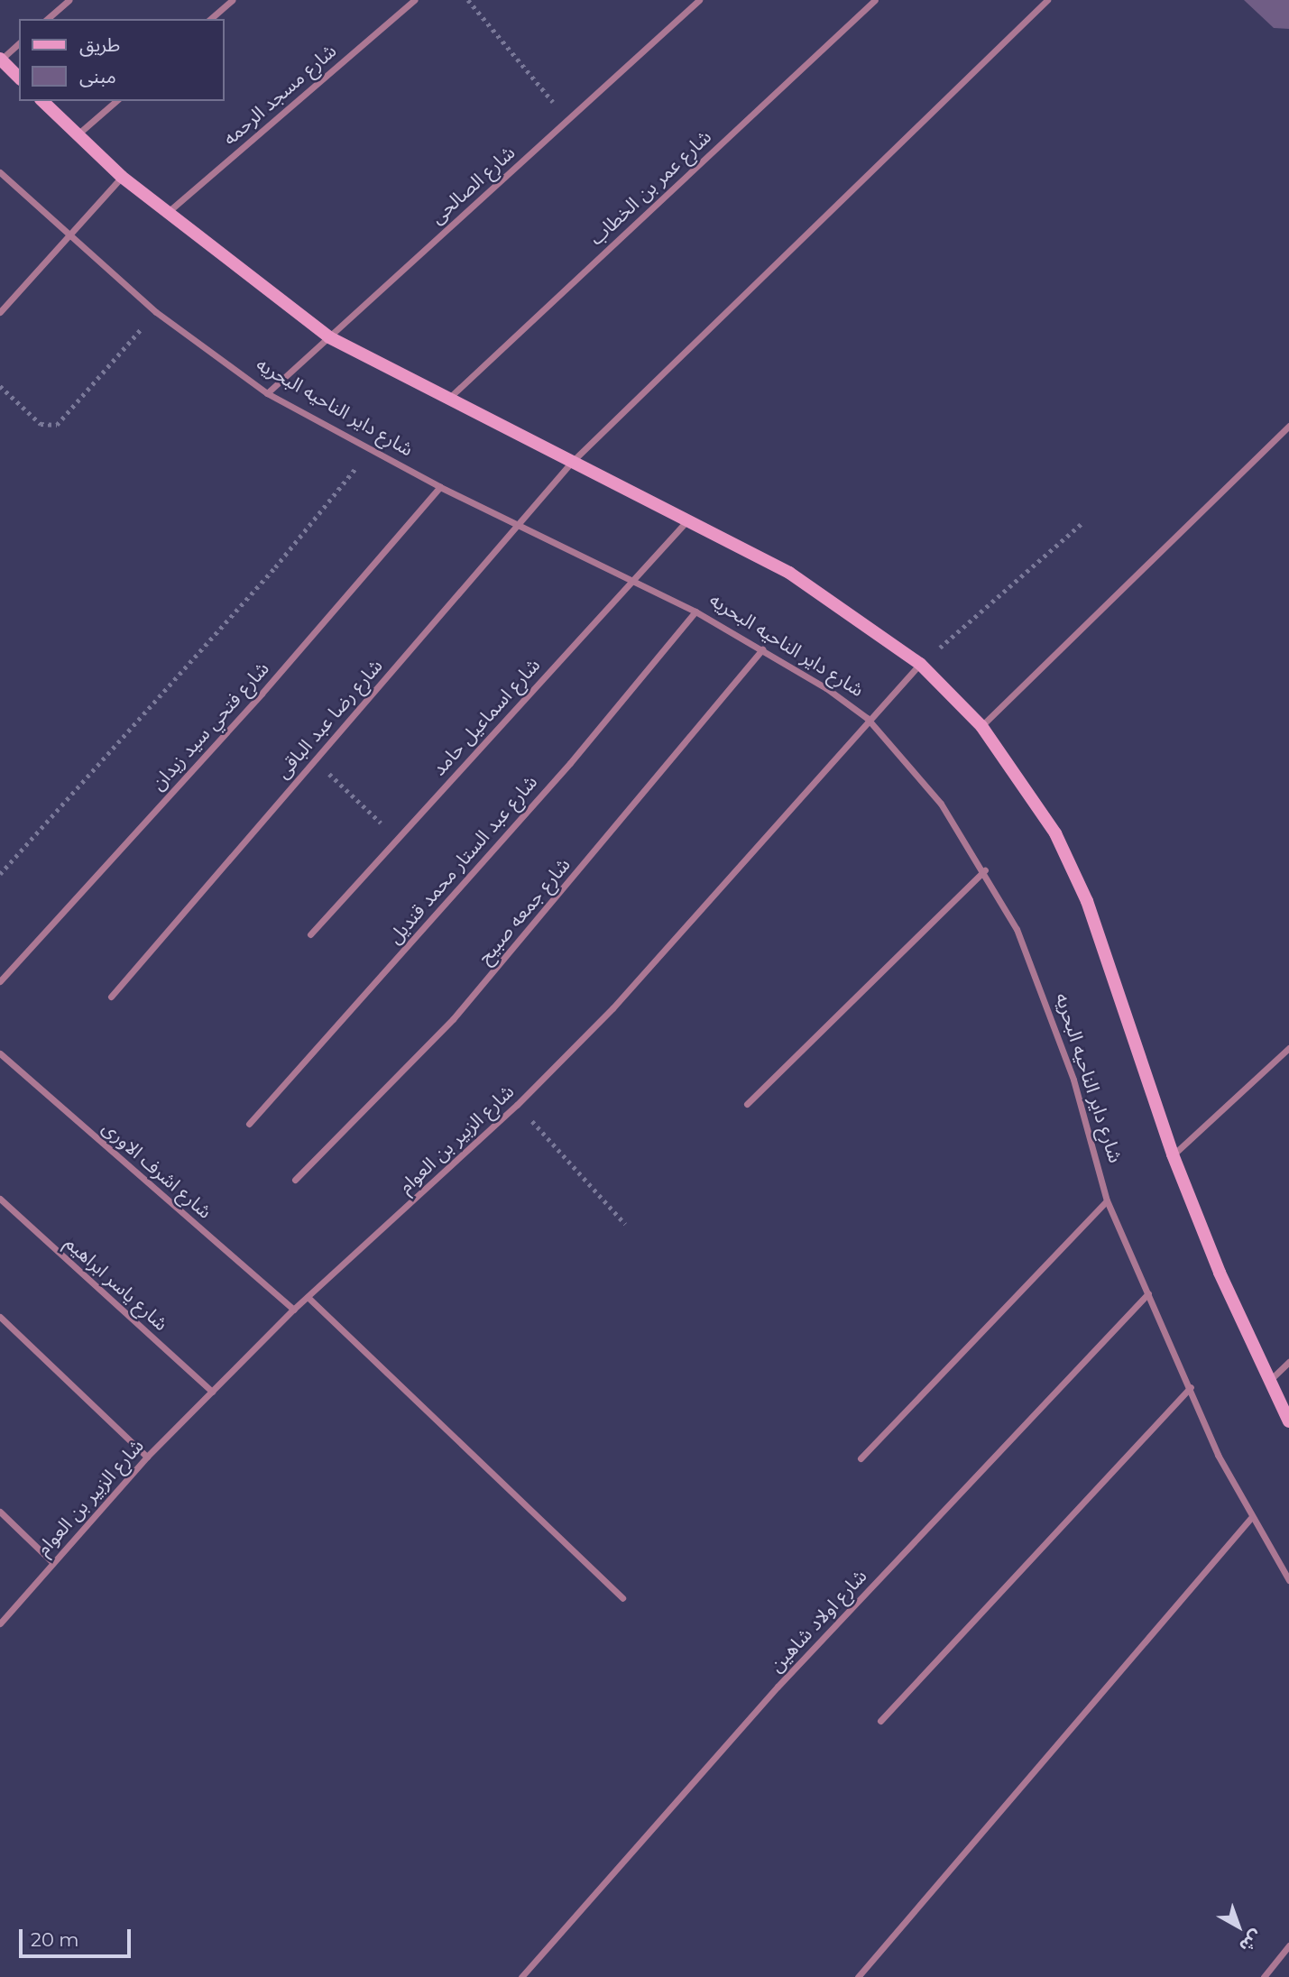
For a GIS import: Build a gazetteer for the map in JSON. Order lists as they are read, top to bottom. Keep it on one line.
{"streets":{"street":["شارع مسجد الرحمه","شارع الصالحى","شارع عمر بن الخطاب","شارع داير الناحيه البحريه","شارع اسماعيل حامد","شارع رضا عبد الباقى","شارع فتحي سيد زيدان","شارع عبد الستار محمد قنديل","شارع جمعه صبيح","شارع الزبير بن العوام","شارع اشرف الاورى","شارع ياسر ابراهيم","شارع اولاد شاهين"]},"crossings":[["شارع الصالحى","شارع داير الناحيه البحريه"],["شارع داير الناحيه البحريه","شارع اسماعيل حامد"],["شارع داير الناحيه البحريه","شارع رضا عبد الباقى"],["شارع داير الناحيه البحريه","شارع فتحي سيد زيدان"],["شارع داير الناحيه البحريه","شارع عبد الستار محمد قنديل"],["شارع داير الناحيه البحريه","شارع جمعه صبيح"],["شارع داير الناحيه البحريه","شارع الزبير بن العوام"],["شارع داير الناحيه البحريه","شارع اولاد شاهين"],["شارع الزبير بن العوام","شارع اشرف الاورى"],["شارع الزبير بن العوام","شارع ياسر ابراهيم"]],"legend":["طريق","مبنى"],"scale_bar":"20 m","north":"bottom right"}
